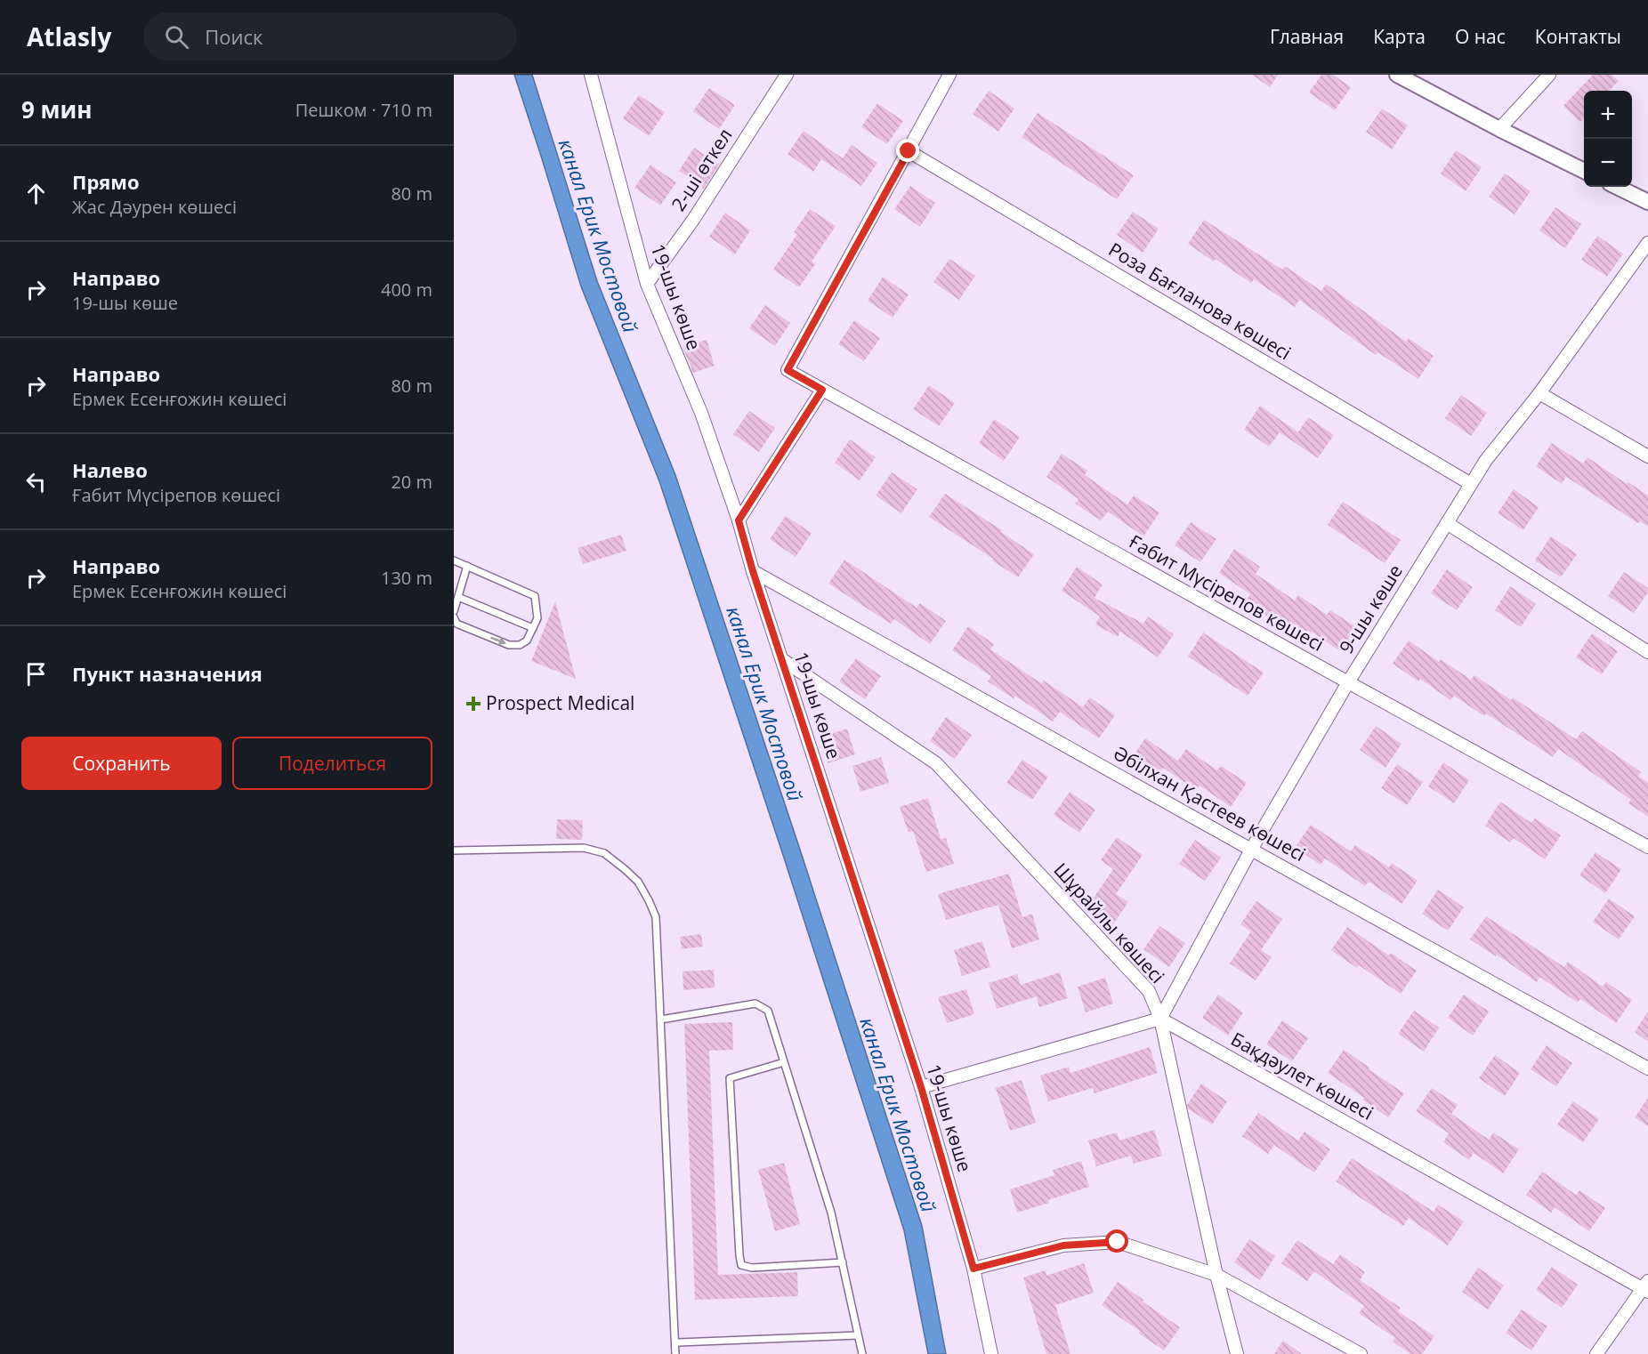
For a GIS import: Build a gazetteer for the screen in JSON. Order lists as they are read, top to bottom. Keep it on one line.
{"streets":{"street":["2-шi өткел","19-шы көше","Роза Бағланова көшесi","Ғабит Мүсірепов көшесi","9-шы көше","Әбілхан Қастеев көшесi","Шұрайлы көшесі","Бақдәулет көшесi"]},"crossings":[["2-шi өткел","19-шы көше"],["19-шы көше","Әбілхан Қастеев көшесi"],["19-шы көше","Шұрайлы көшесі"],["Роза Бағланова көшесi","Ғабит Мүсірепов көшесi"],["Роза Бағланова көшесi","9-шы көше"],["Ғабит Мүсірепов көшесi","9-шы көше"],["9-шы көше","Әбілхан Қастеев көшесi"],["9-шы көше","Шұрайлы көшесі"],["9-шы көше","Бақдәулет көшесi"],["Шұрайлы көшесі","Бақдәулет көшесi"]],"water":["канал Ерик Мостовой"],"places":{"health":["Prospect Medical"]},"page":{"header":"Atlasly","search":"Поиск","nav":["Главная","Карта","О нас","Контакты"],"heading":["9 мин","Пешком · 710 m"],"map_buttons":["+","−"],"list":[["Прямо","Жас Дәурен көшесі","80 m"],["Направо","19-шы көше","400 m"],["Направо","Ермек Есенғожин көшесі","80 m"],["Налево","Ғабит Мүсірепов көшесi","20 m"],["Направо","Ермек Есенғожин көшесі","130 m"],"Пункт назначения"],"buttons":["Сохранить","Поделиться"]}}
